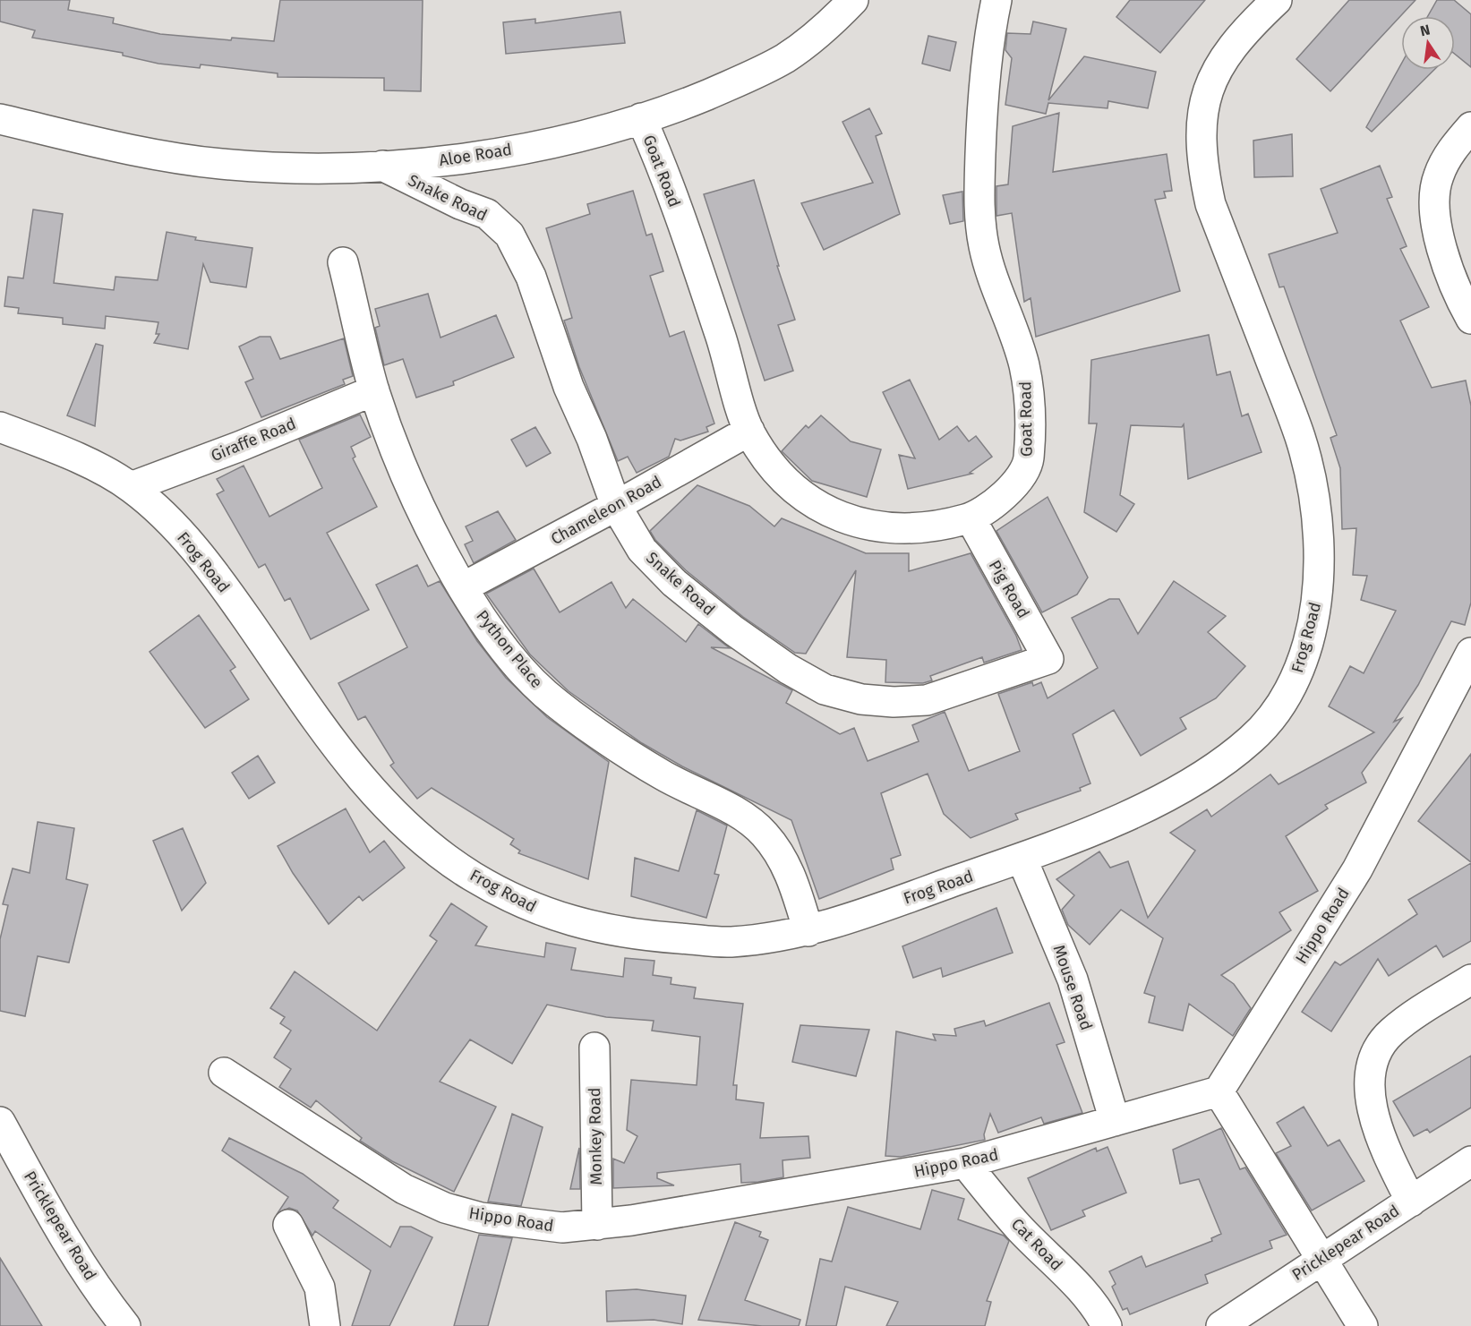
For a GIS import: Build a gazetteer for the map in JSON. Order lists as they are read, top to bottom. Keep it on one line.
{"streets":{"street":["Aloe Road","Goat Road","Snake Road","Giraffe Road","Chameleon Road","Frog Road","Pig Road","Python Place","Hippo Road","Mouse Road","Monkey Road","Pricklepear Road","Cat Road"]},"crossings":[["Aloe Road","Goat Road"],["Aloe Road","Snake Road"],["Goat Road","Chameleon Road"],["Goat Road","Pig Road"],["Snake Road","Chameleon Road"],["Snake Road","Pig Road"],["Giraffe Road","Frog Road"],["Giraffe Road","Python Place"],["Chameleon Road","Python Place"],["Frog Road","Python Place"],["Frog Road","Mouse Road"],["Hippo Road","Mouse Road"],["Hippo Road","Monkey Road"],["Hippo Road","Cat Road"]],"north":"top"}
